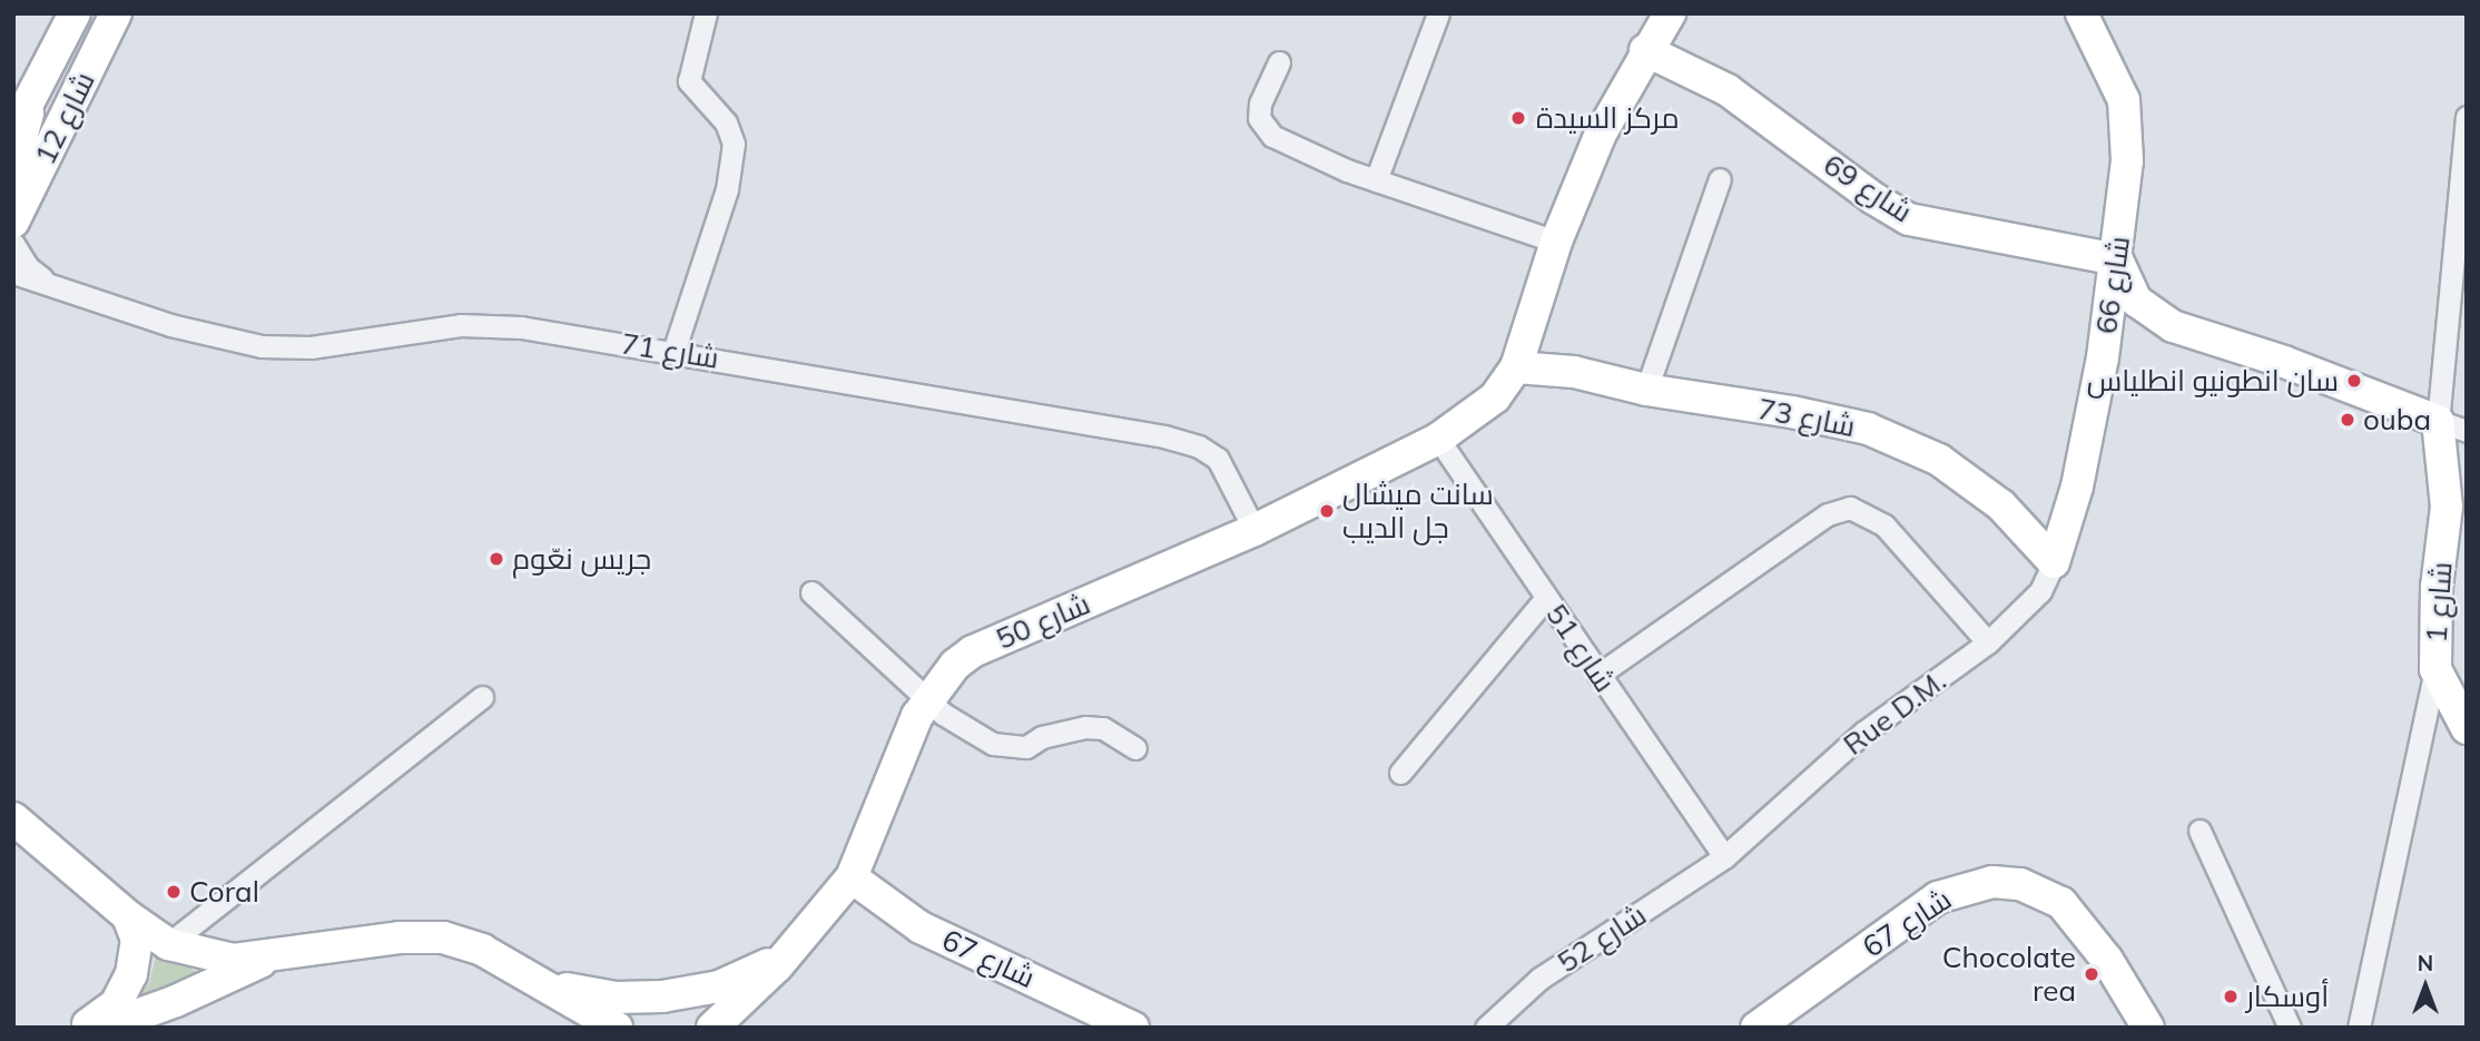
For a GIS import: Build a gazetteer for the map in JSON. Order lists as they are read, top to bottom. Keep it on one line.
{"streets":{"street":["شارع 12","شارع 69","شارع 66","شارع 71","شارع 73","شارع 1","شارع 50","شارع 51","Rue D.M.","شارع 67","شارع 52"]},"crossings":[["شارع 69","شارع 66"],["شارع 69","شارع 50"],["شارع 66","شارع 73"],["شارع 66","Rue D.M."],["شارع 71","شارع 50"],["شارع 73","شارع 50"],["شارع 73","Rue D.M."],["شارع 50","شارع 51"],["شارع 50","شارع 67"],["شارع 51","Rue D.M."],["شارع 51","شارع 52"],["Rue D.M.","شارع 52"]],"places":["مركز السيدة","سان انطونيو انطلياس","ouba","سانت ميشال جل الديب","جريس نعّوم","Coral","Chocolate rea","أوسكار"],"north":"top"}
